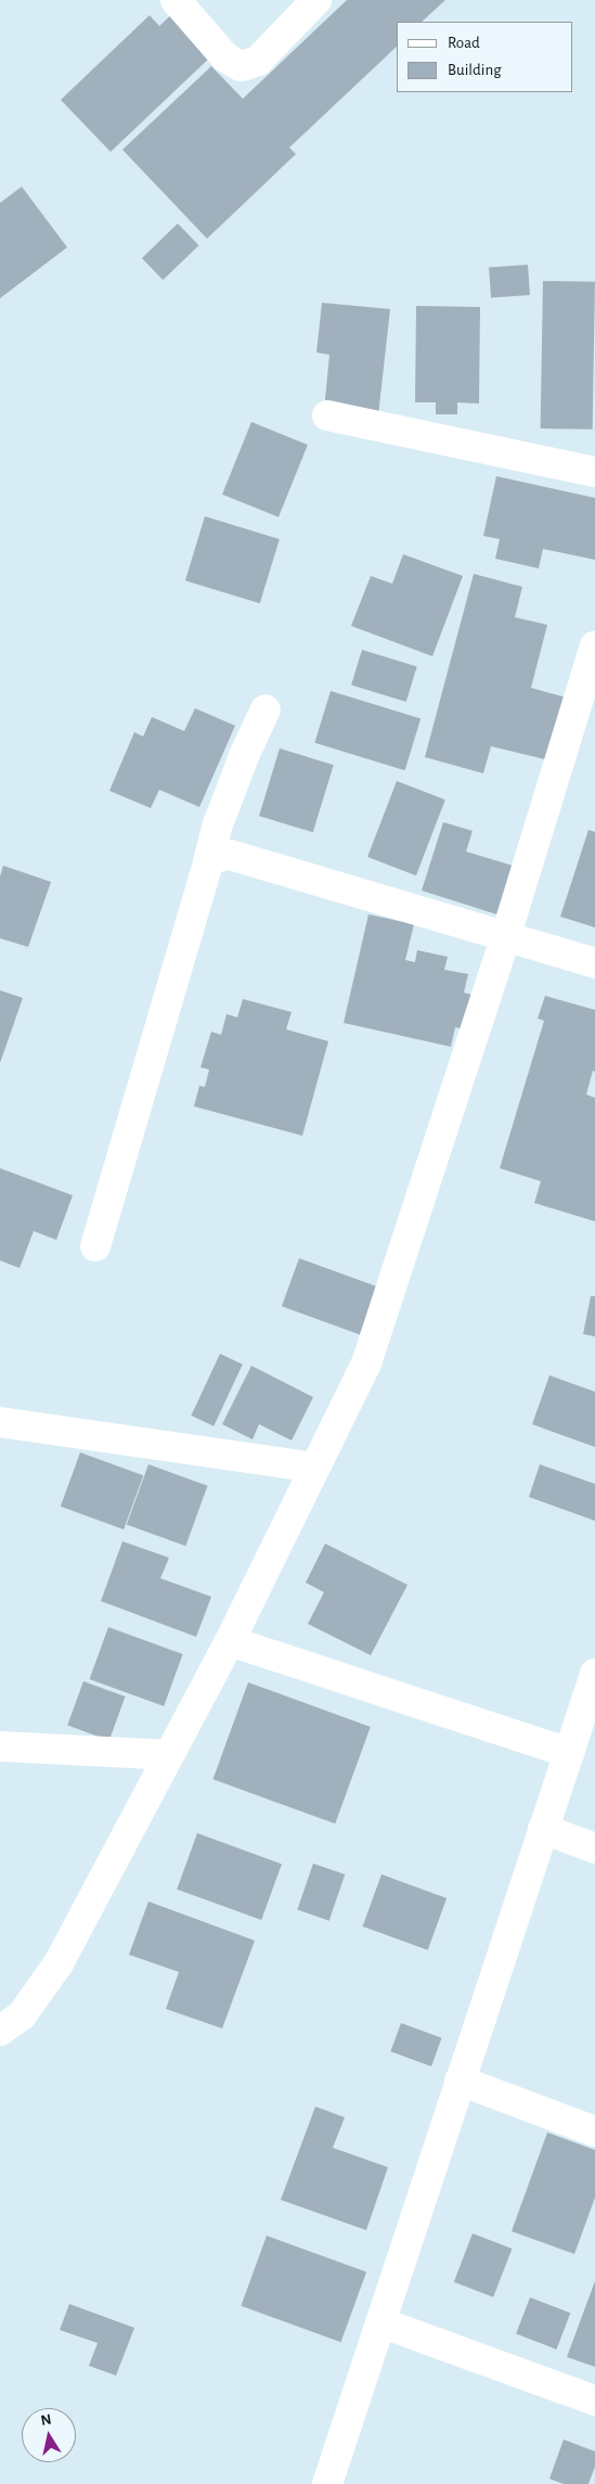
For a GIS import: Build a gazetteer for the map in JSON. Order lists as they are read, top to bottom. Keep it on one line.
{"legend":["Road","Building"],"north":"top"}
